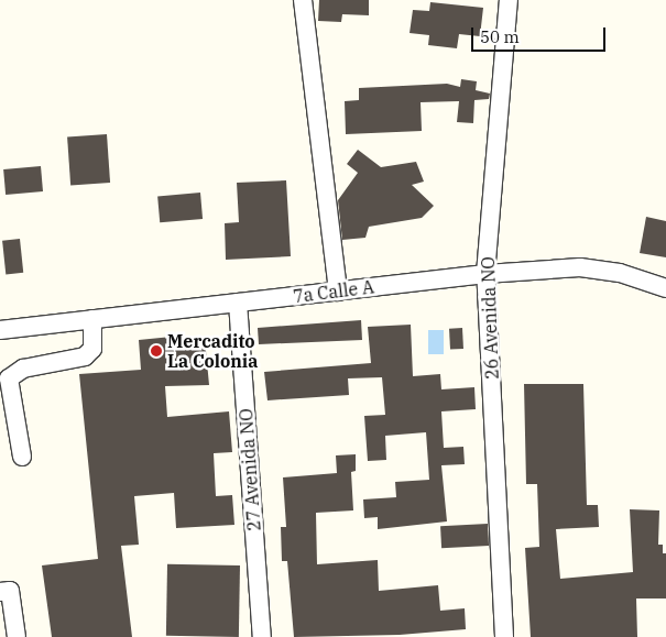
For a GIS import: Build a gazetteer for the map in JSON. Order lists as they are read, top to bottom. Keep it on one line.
{"streets":{"street":["7a Calle A","26 Avenida NO","27 Avenida NO"]},"crossings":[["7a Calle A","26 Avenida NO"],["7a Calle A","27 Avenida NO"]],"places":["Mercadito La Colonia"],"scale_bar":"50 m"}
